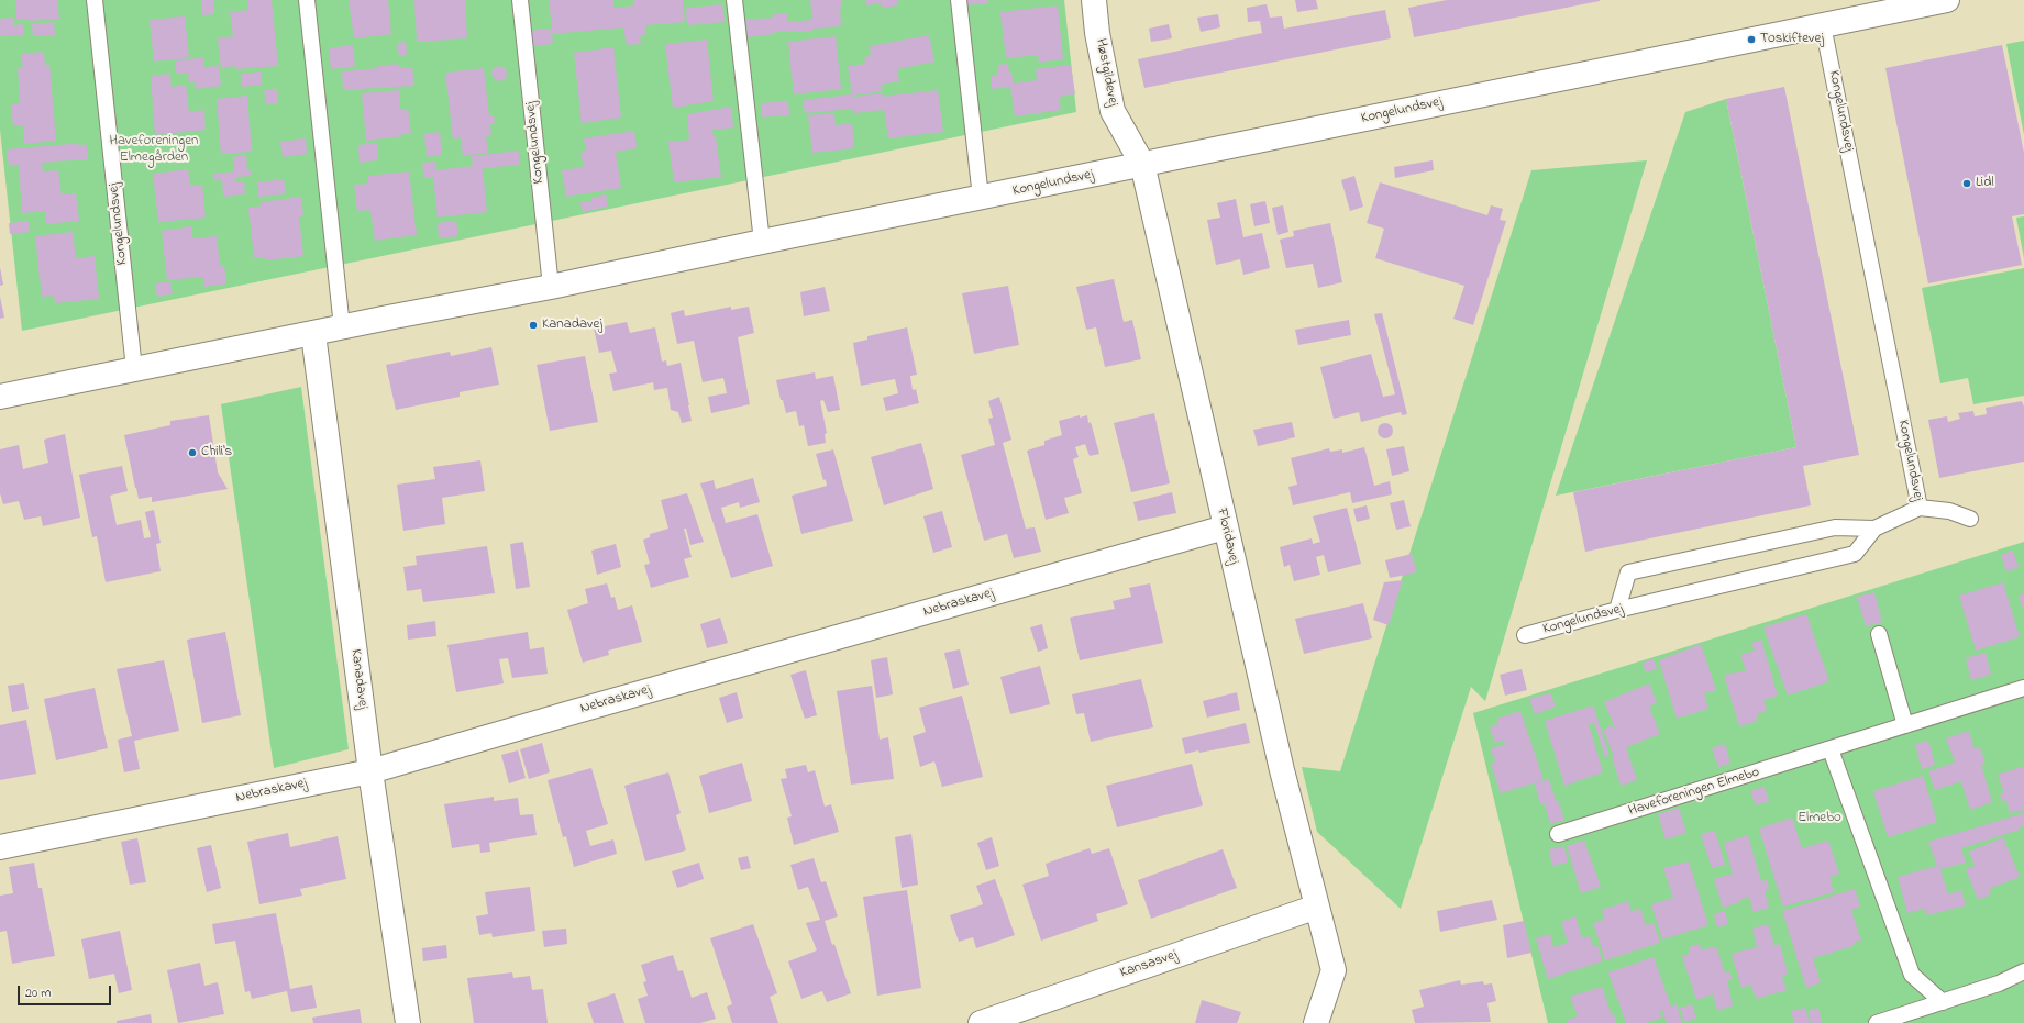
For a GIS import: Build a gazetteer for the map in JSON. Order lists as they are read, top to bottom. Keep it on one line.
{"streets":{"street":["Høstgildevej","Kongelundsvej","Floridavej","Nebraskavej","Kanadavej","Kansasvej"],"lane":["Haveforeningen Elmebo"]},"crossings":[["Høstgildevej","Kongelundsvej"],["Høstgildevej","Floridavej"],["Kongelundsvej","Floridavej"],["Kongelundsvej","Kanadavej"],["Floridavej","Nebraskavej"],["Floridavej","Kansasvej"],["Nebraskavej","Kanadavej"]],"parks":["Haveforeningen Elmegården","Elmebo"],"places":["Toskiftevej","Lidl","Kanadavej","Chili's"],"scale_bar":"20 m"}
